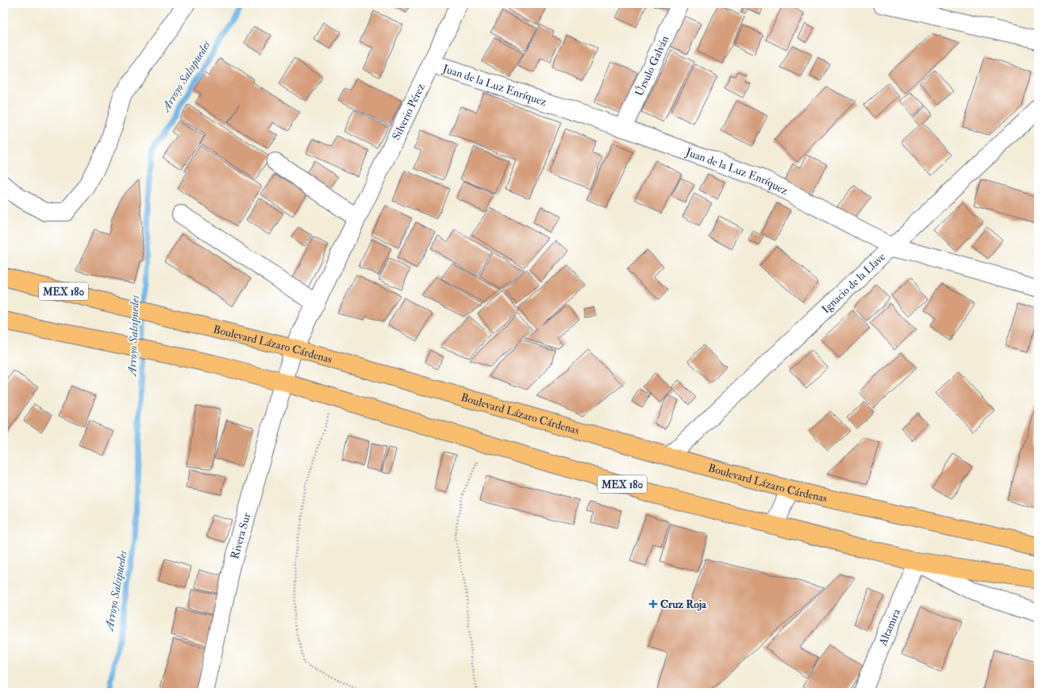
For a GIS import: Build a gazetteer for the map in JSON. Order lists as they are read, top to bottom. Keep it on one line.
{"streets":{"main road":["MEX 180","Boulevard Lázaro Cárdenas"],"street":["Úrsulo Galván","Juan de la Luz Enríquez","Silverio Pérez","Ignacio de la Llave","Rivera Sur","Altamira"]},"crossings":[["Úrsulo Galván","Juan de la Luz Enríquez"],["Juan de la Luz Enríquez","Silverio Pérez"],["Juan de la Luz Enríquez","Ignacio de la Llave"],["Silverio Pérez","Boulevard Lázaro Cárdenas"],["Silverio Pérez","Rivera Sur"],["Ignacio de la Llave","Boulevard Lázaro Cárdenas"],["MEX 180","Rivera Sur"],["MEX 180","Altamira"],["Boulevard Lázaro Cárdenas","Rivera Sur"]],"water":["Arroyo Salsipuedes"],"places":{"health":["Cruz Roja"]}}
